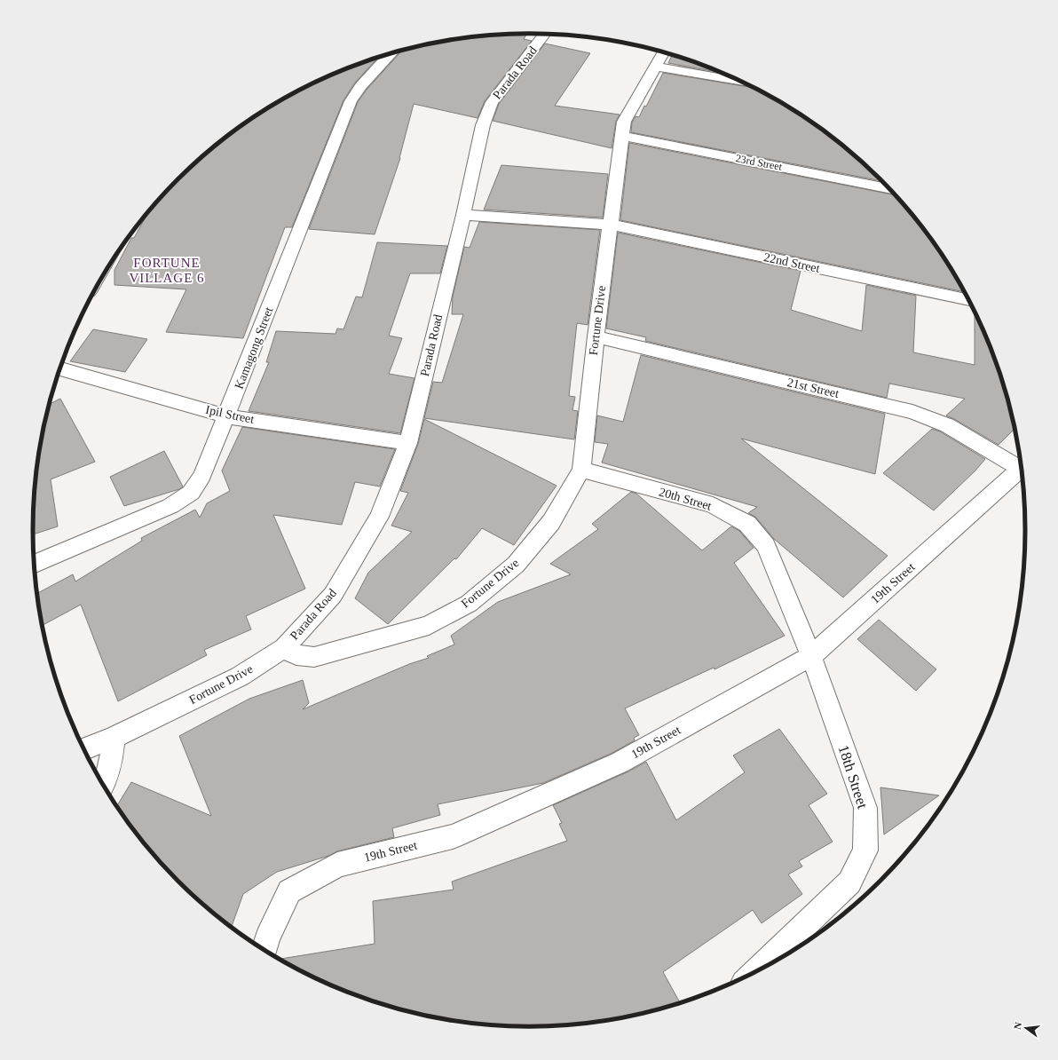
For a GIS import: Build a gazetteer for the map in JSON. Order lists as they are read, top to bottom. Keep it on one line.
{"streets":{"street":["Parada Road","23rd Street","22nd Street","Fortune Drive","Kamagong Street","21st Street","Ipil Street","20th Street","19th Street","18th Street"]},"crossings":[["Parada Road","22nd Street"],["Parada Road","Fortune Drive"],["Parada Road","Ipil Street"],["23rd Street","Fortune Drive"],["22nd Street","Fortune Drive"],["Fortune Drive","21st Street"],["Fortune Drive","20th Street"],["Kamagong Street","Ipil Street"],["20th Street","19th Street"],["20th Street","18th Street"],["19th Street","18th Street"]],"districts":["FORTUNE VILLAGE 6"],"north":"left"}
